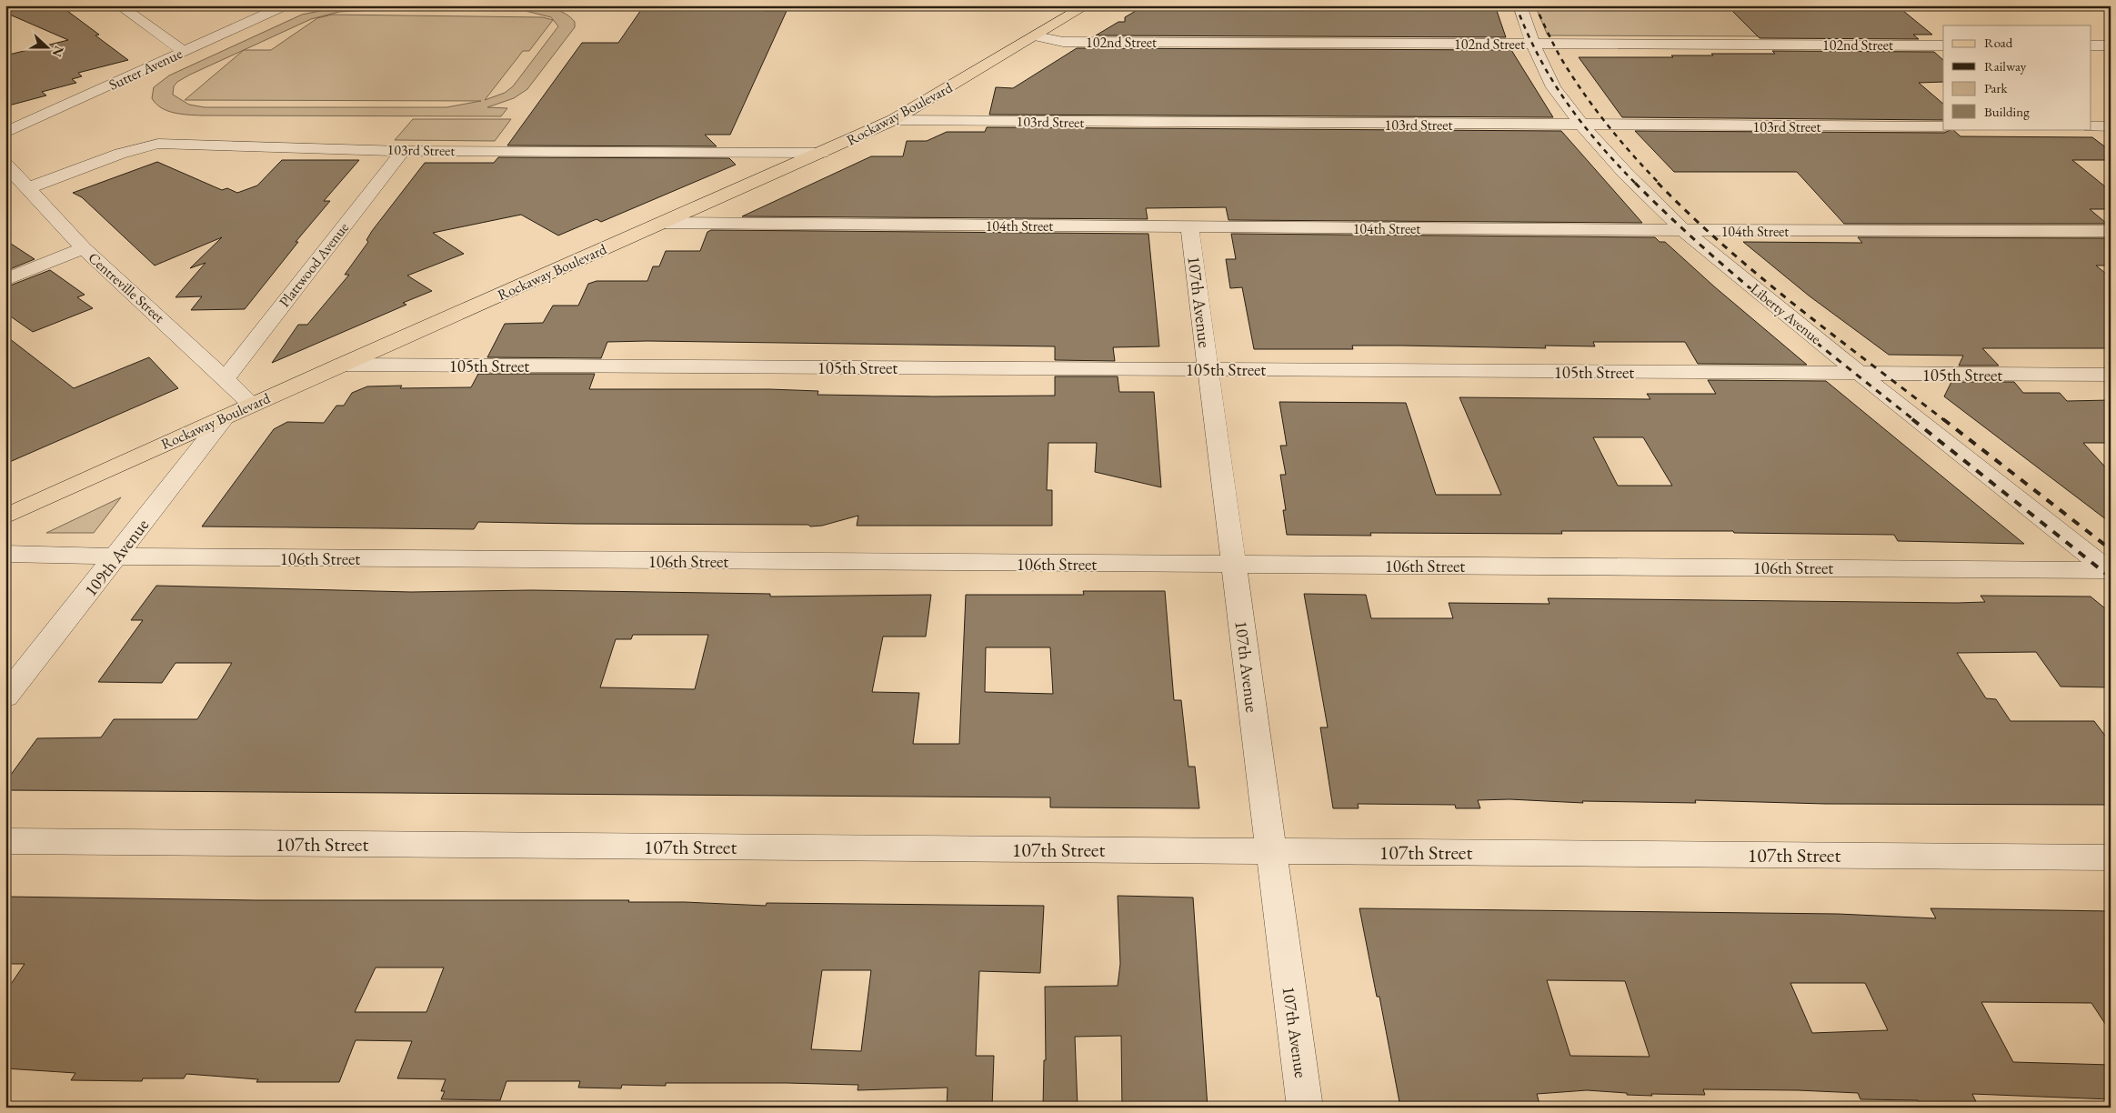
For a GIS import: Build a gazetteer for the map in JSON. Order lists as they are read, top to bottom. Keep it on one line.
{"streets":{"main road":["Rockaway Boulevard"],"street":["102nd Street","Sutter Avenue","103rd Street","104th Street","Plattwood Avenue","Centreville Street","107th Avenue","Liberty Avenue","105th Street","109th Avenue","106th Street","107th Street"]},"crossings":[["102nd Street","Rockaway Boulevard"],["102nd Street","Liberty Avenue"],["Rockaway Boulevard","103rd Street"],["Rockaway Boulevard","104th Street"],["Rockaway Boulevard","Centreville Street"],["Rockaway Boulevard","105th Street"],["Rockaway Boulevard","109th Avenue"],["103rd Street","Plattwood Avenue"],["103rd Street","Centreville Street"],["103rd Street","Liberty Avenue"],["104th Street","107th Avenue"],["104th Street","Liberty Avenue"],["Plattwood Avenue","Centreville Street"],["107th Avenue","105th Street"],["107th Avenue","106th Street"],["107th Avenue","107th Street"],["Liberty Avenue","105th Street"],["Liberty Avenue","106th Street"],["109th Avenue","106th Street"]],"legend":["Road","Railway","Park","Building"],"north":"right"}
